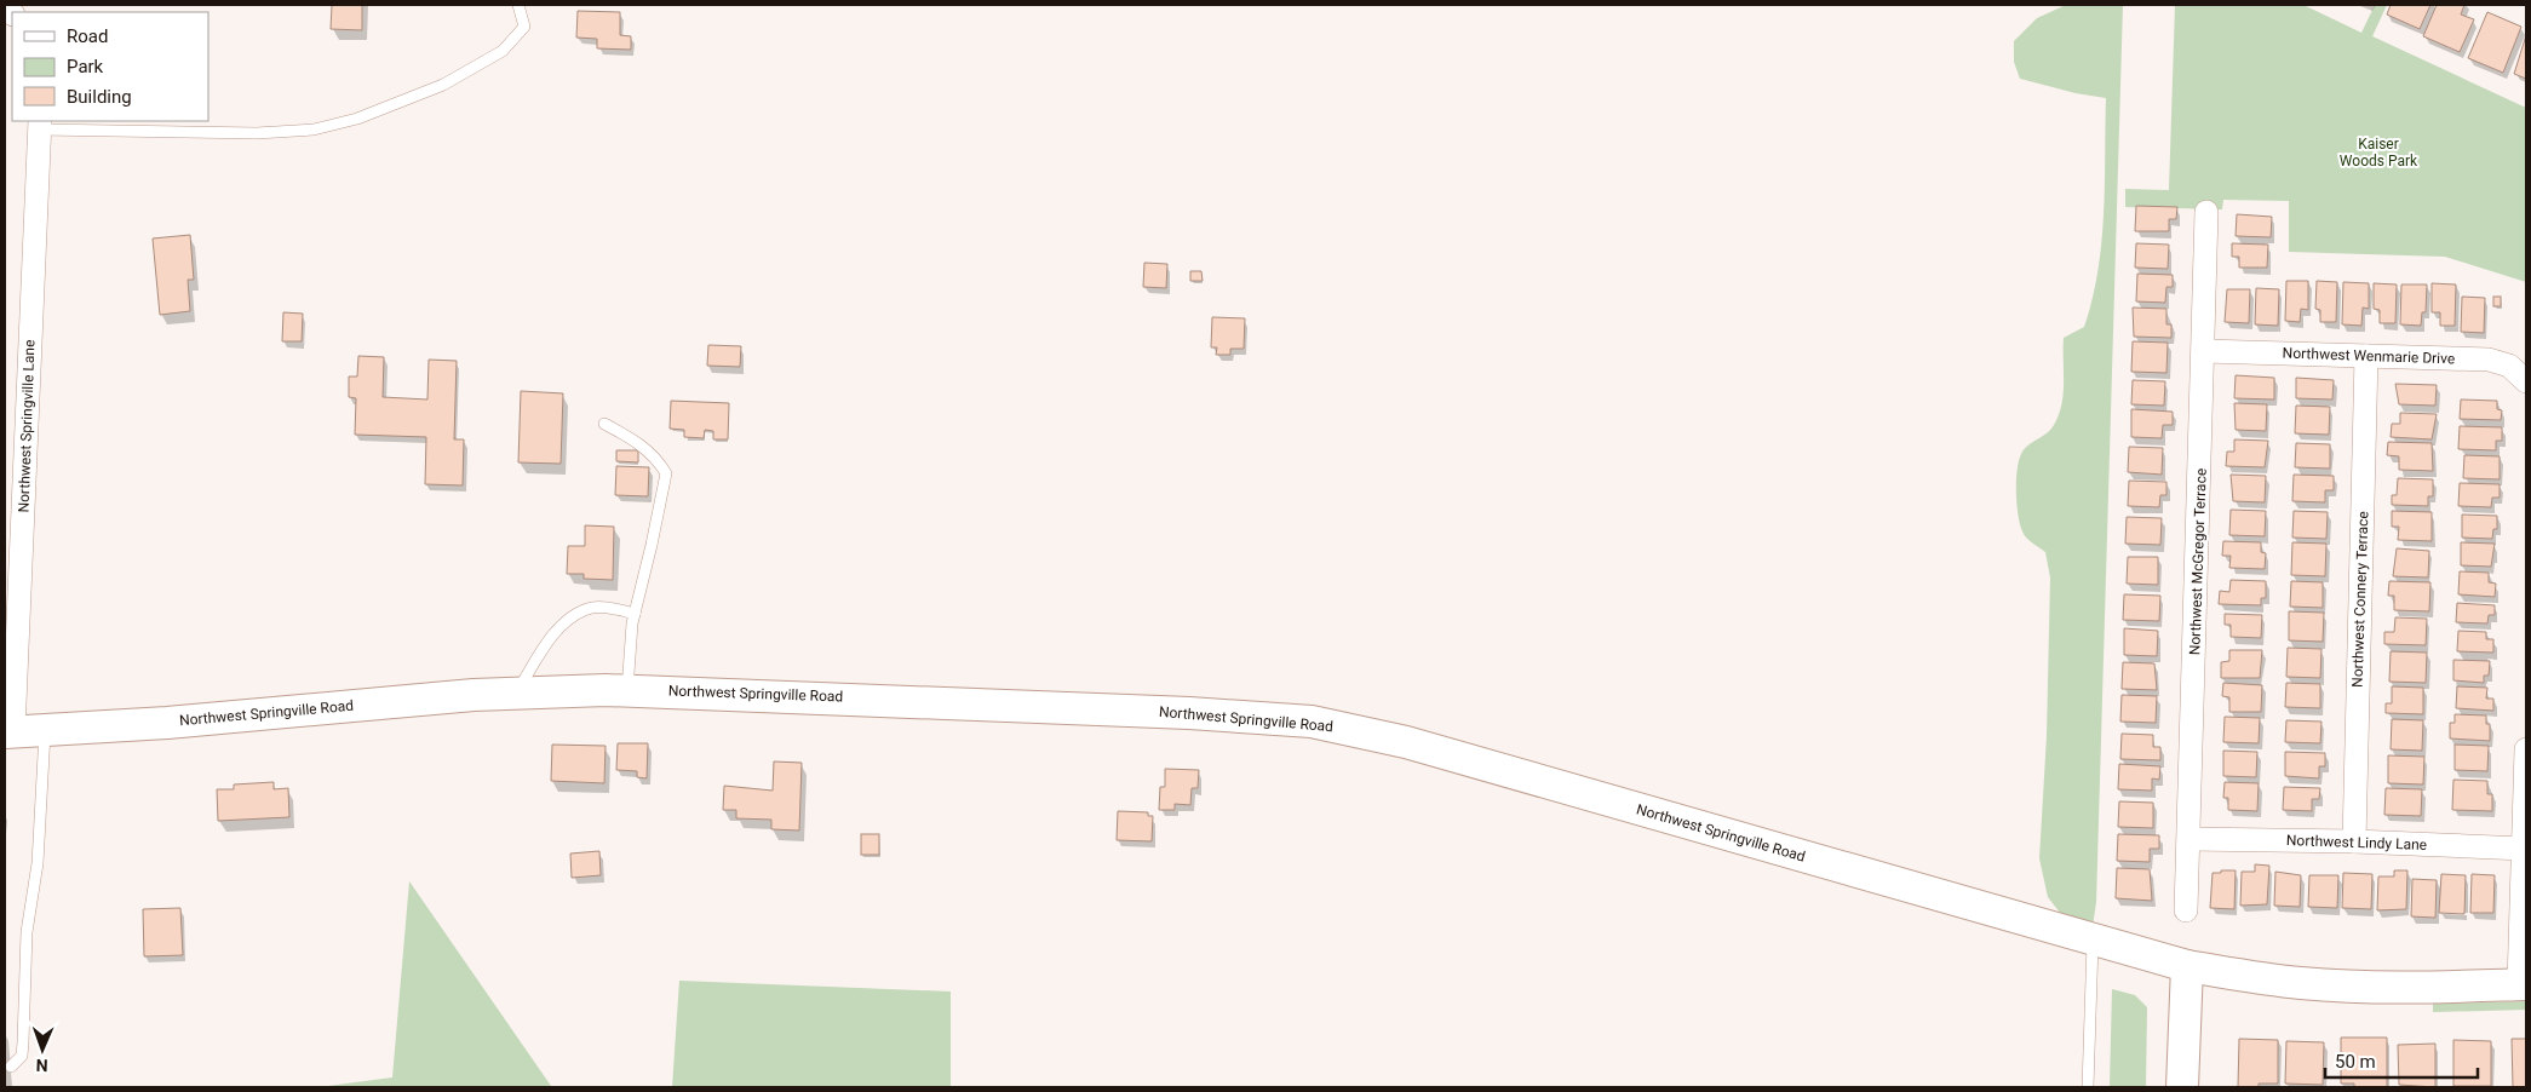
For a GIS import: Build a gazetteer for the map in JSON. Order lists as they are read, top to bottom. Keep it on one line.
{"streets":{"street":["Northwest Wenmarie Drive","Northwest Springville Lane","Northwest McGregor Terrace","Northwest Connery Terrace","Northwest Springville Road","Northwest Lindy Lane"]},"crossings":[["Northwest Wenmarie Drive","Northwest McGregor Terrace"],["Northwest Wenmarie Drive","Northwest Connery Terrace"],["Northwest Springville Lane","Northwest Springville Road"],["Northwest McGregor Terrace","Northwest Lindy Lane"],["Northwest Connery Terrace","Northwest Lindy Lane"]],"parks":["Kaiser Woods Park"],"legend":["Road","Park","Building"],"scale_bar":"50 m","north":"bottom"}
